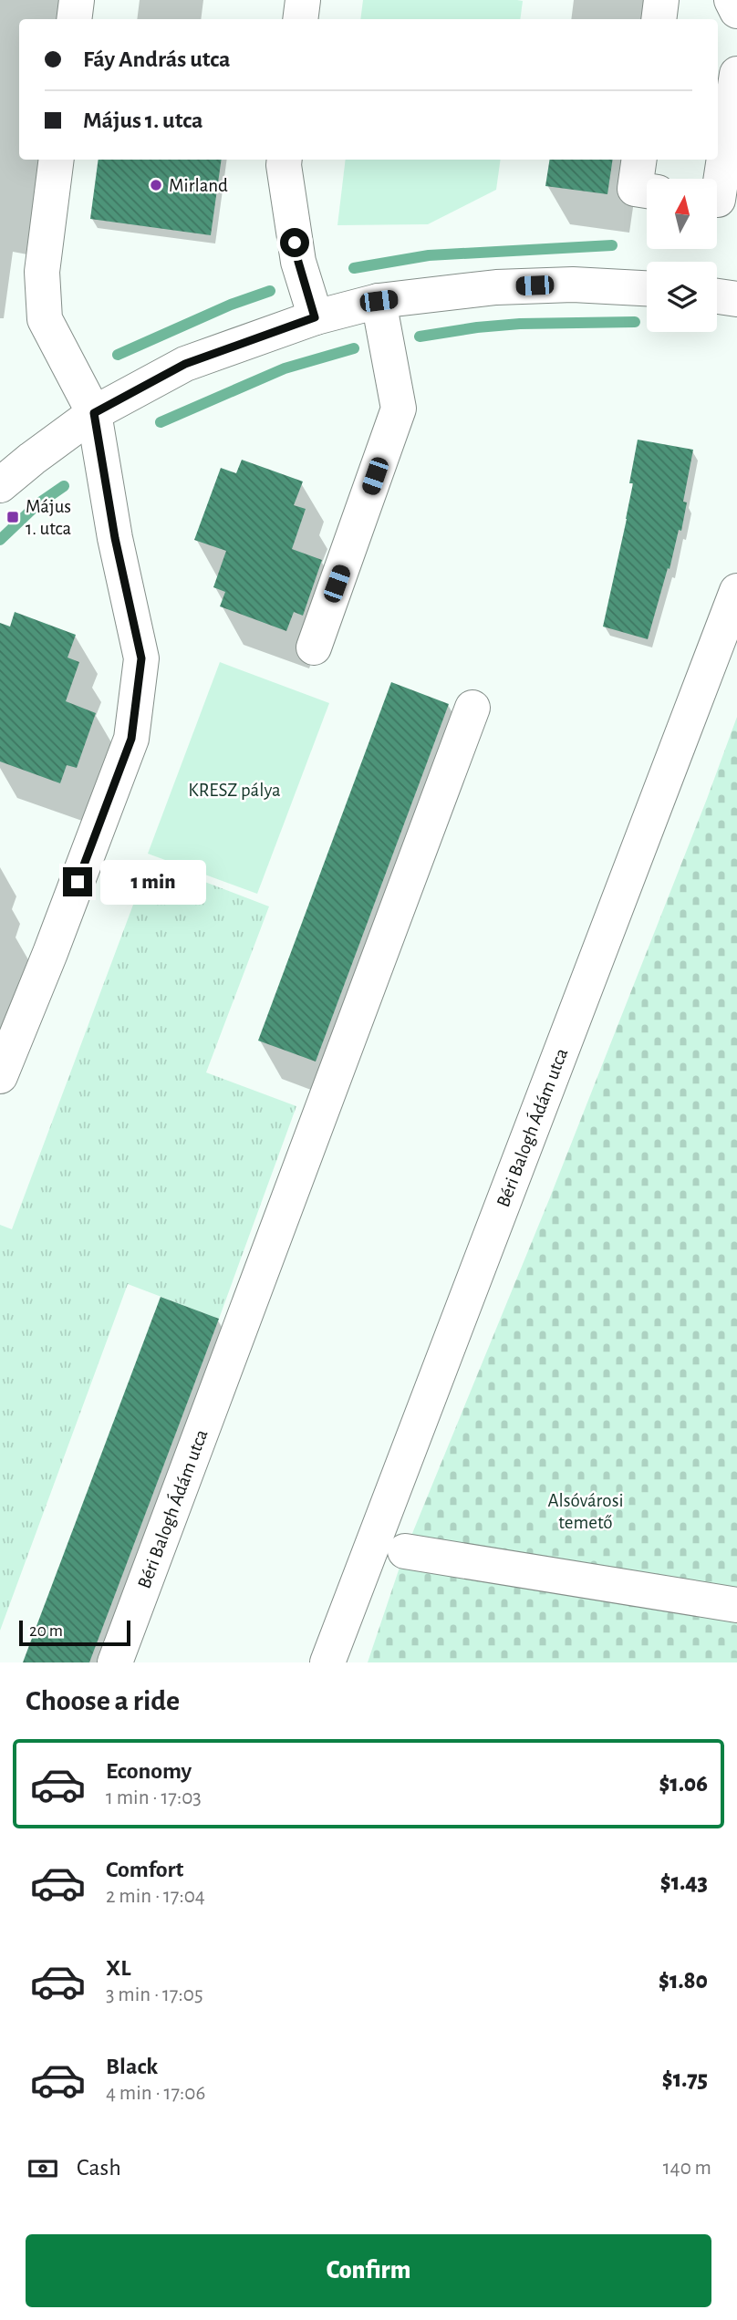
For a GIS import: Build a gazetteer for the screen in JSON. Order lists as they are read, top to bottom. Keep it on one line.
{"streets":{"street":["Béri Balogh Ádám utca"]},"parks":["KRESZ pálya","Alsóvárosi temető"],"places":{"other":["Mirland"],"transit":["Május 1. utca"]},"scale_bar":"20 m","north":"top","page":{"banner":["Fáy András utca","Május 1. utca"],"bubble":"1 min","scale":"20 m","heading":"Choose a ride","list":[{"name":"Economy","note":"1 min · 17:03","value":"$1.06"},{"name":"Comfort","note":"2 min · 17:04","value":"$1.43"},{"name":"XL","note":"3 min · 17:05","value":"$1.80"},{"name":"Black","note":"4 min · 17:06","value":"$1.75"}],"pay":["Cash","140 m"],"buttons":"Confirm"}}
